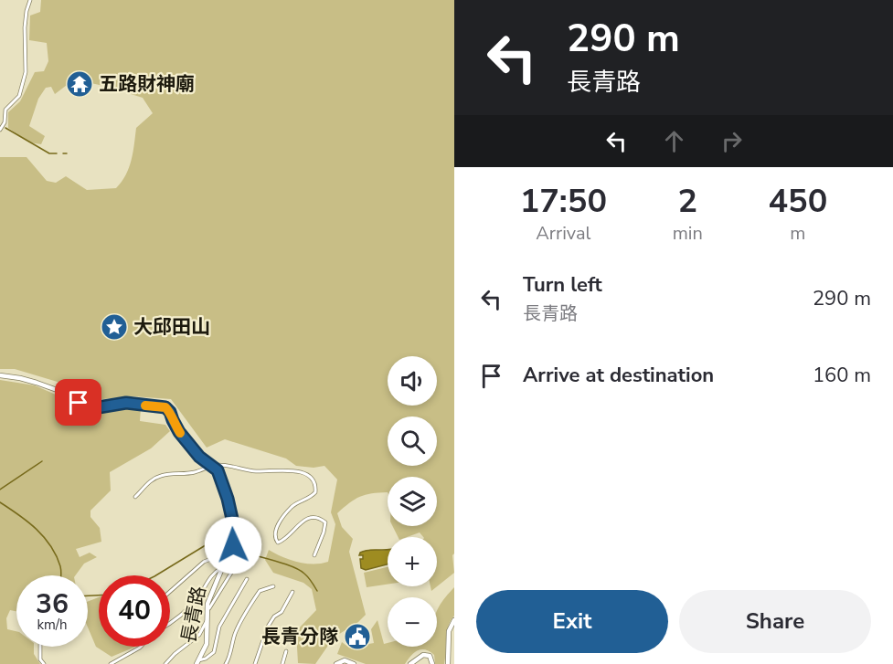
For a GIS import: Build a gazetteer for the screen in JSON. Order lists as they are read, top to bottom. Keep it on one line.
{"streets":{"street":["長青路"]},"places":{"temple":["五路財神廟"],"place":["大邱田山"],"public building":["長青分隊"]},"page":{"turn":["290 m","長青路"],"eta":["17:50","Arrival","2","min","450","m"],"list":[{"name":"Turn left","note":"長青路","value":"290 m"},{"name":"Arrive at destination","value":"160 m"}],"map_buttons":["+","−"],"speed":"36 km/h","limit":"40","buttons":["Exit","Share"]}}
